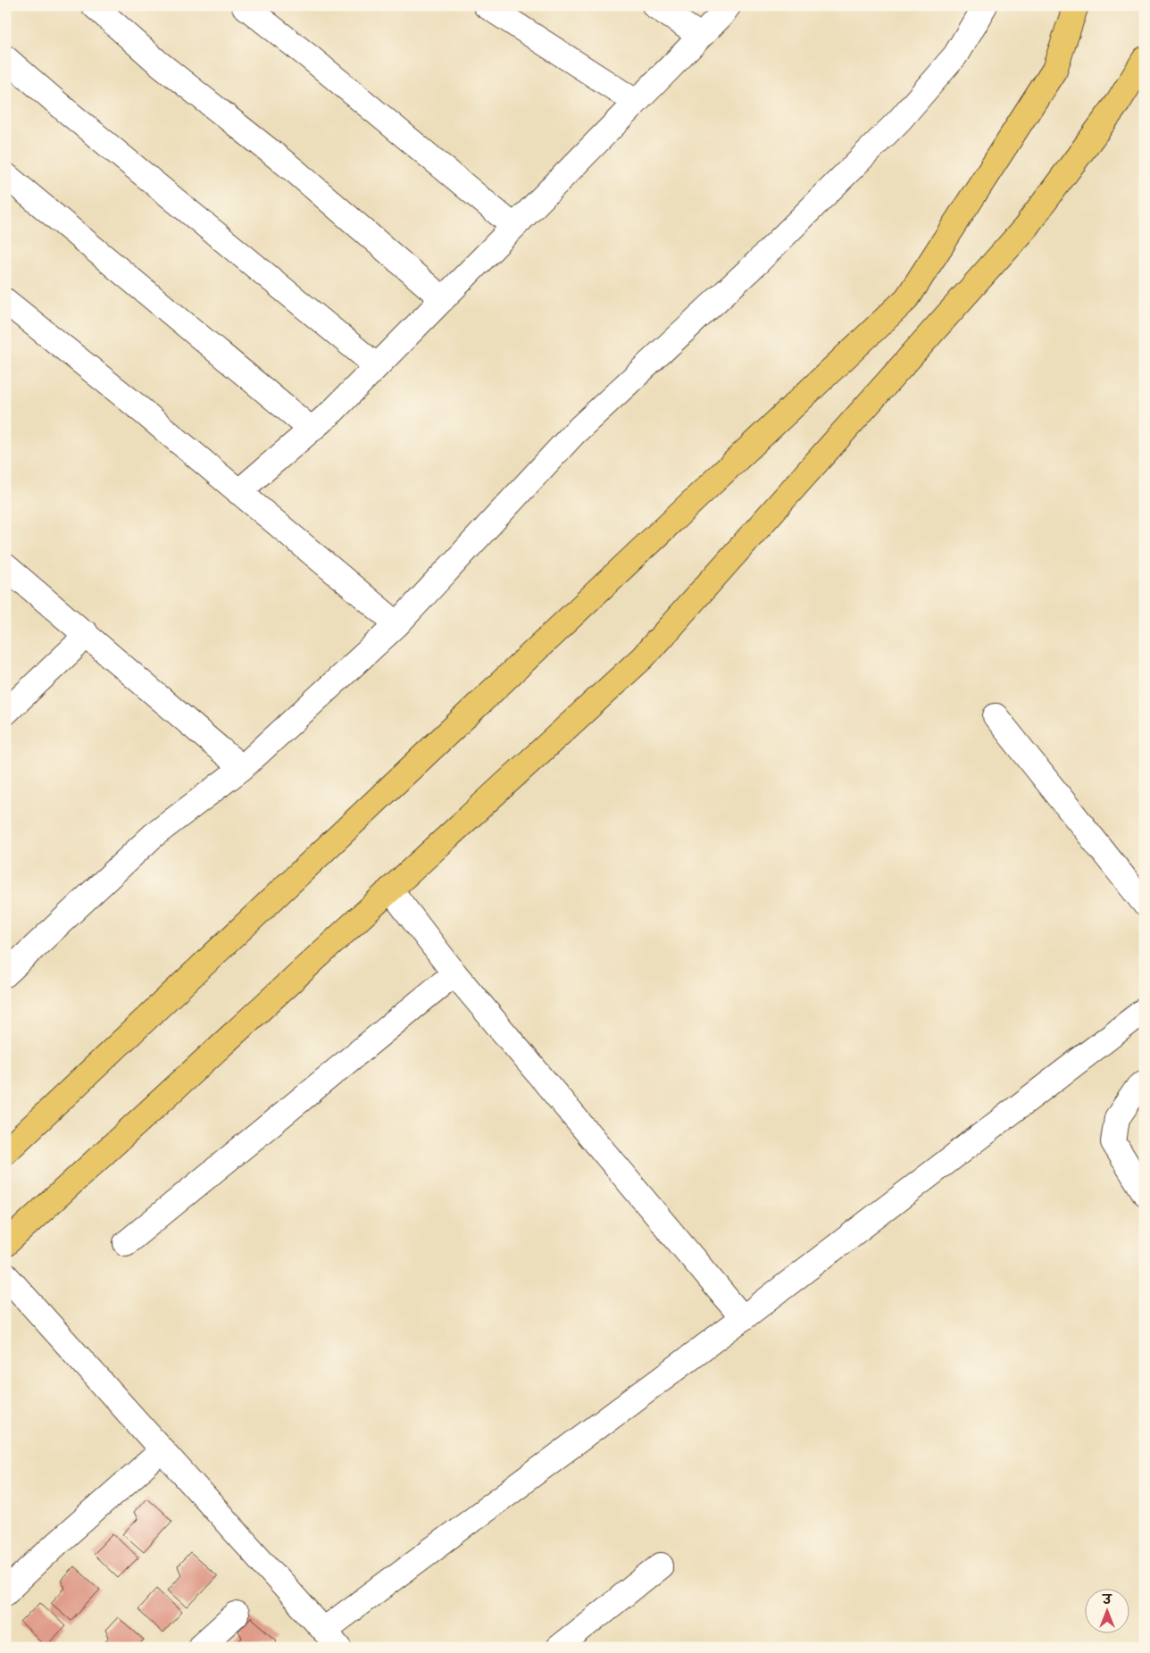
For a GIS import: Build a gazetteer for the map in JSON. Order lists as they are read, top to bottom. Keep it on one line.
{"north":"top"}
